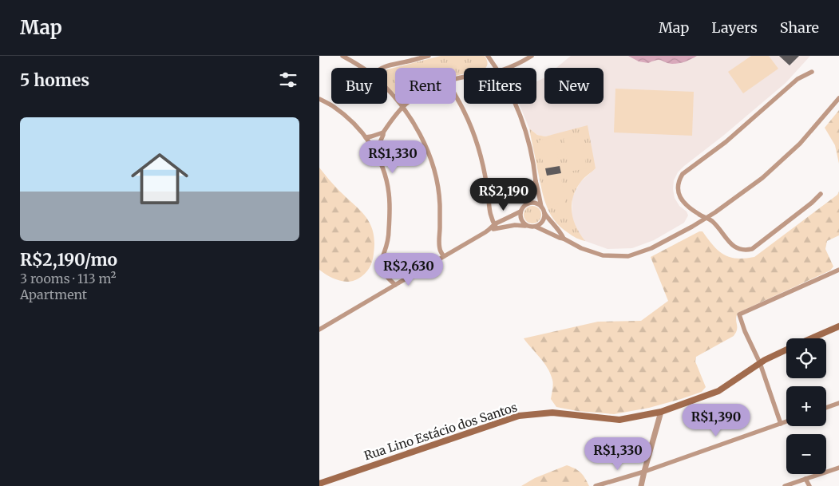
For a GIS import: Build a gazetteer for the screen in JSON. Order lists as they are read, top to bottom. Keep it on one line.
{"streets":{"main road":["Rua Lino Estácio dos Santos"]},"page":{"header":"Map","nav":["Map","Layers","Share"],"heading":"5 homes","chip":["Buy","Rent","Filters","New"],"list":[{"name":"R$2,190/mo","note":"3 rooms · 113 m² · Apartment"}],"price":["R$1,330","R$2,190","R$2,630","R$1,390","R$1,330"],"map_buttons":["+","−"]}}
